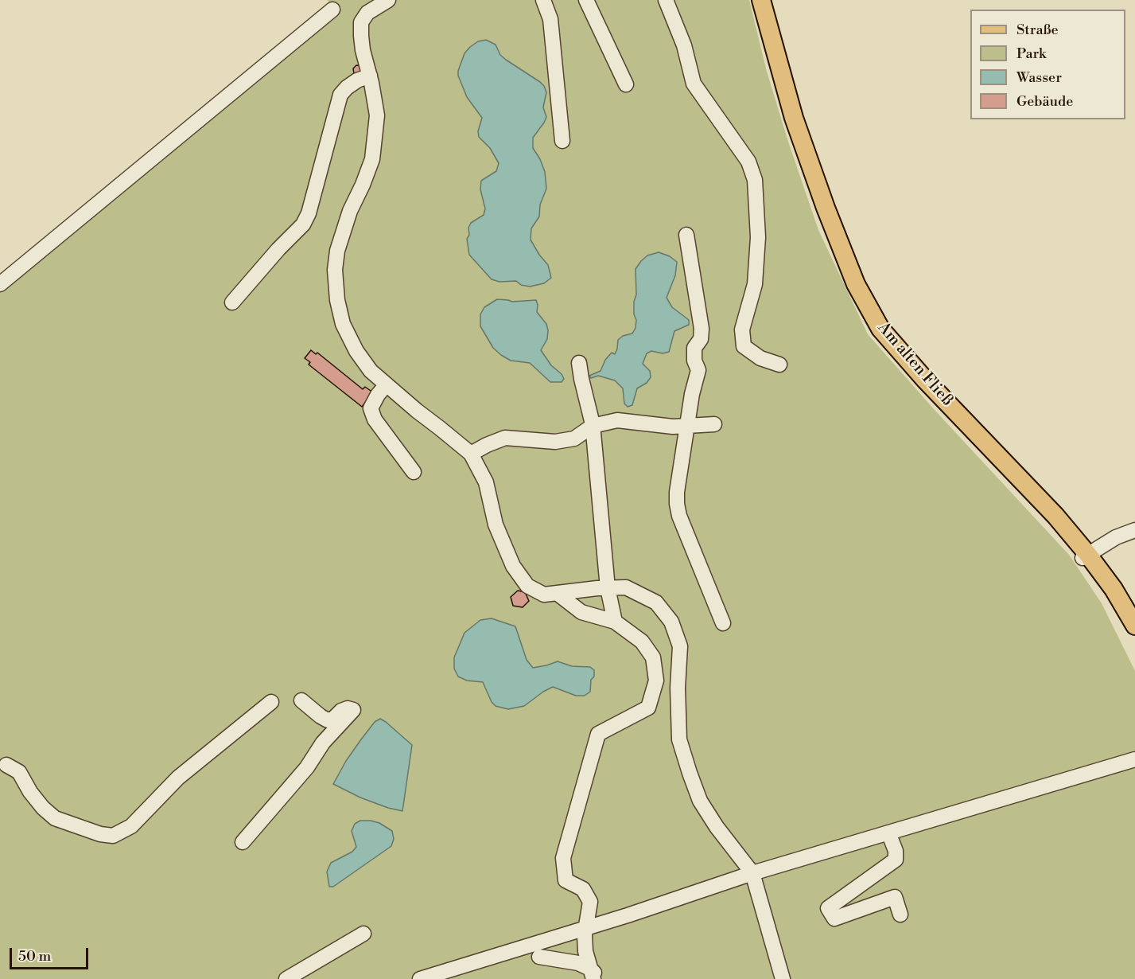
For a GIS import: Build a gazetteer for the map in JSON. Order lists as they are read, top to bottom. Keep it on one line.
{"streets":{"main road":["Am alten Fließ"]},"legend":["Straße","Park","Wasser","Gebäude"],"scale_bar":"50 m"}
